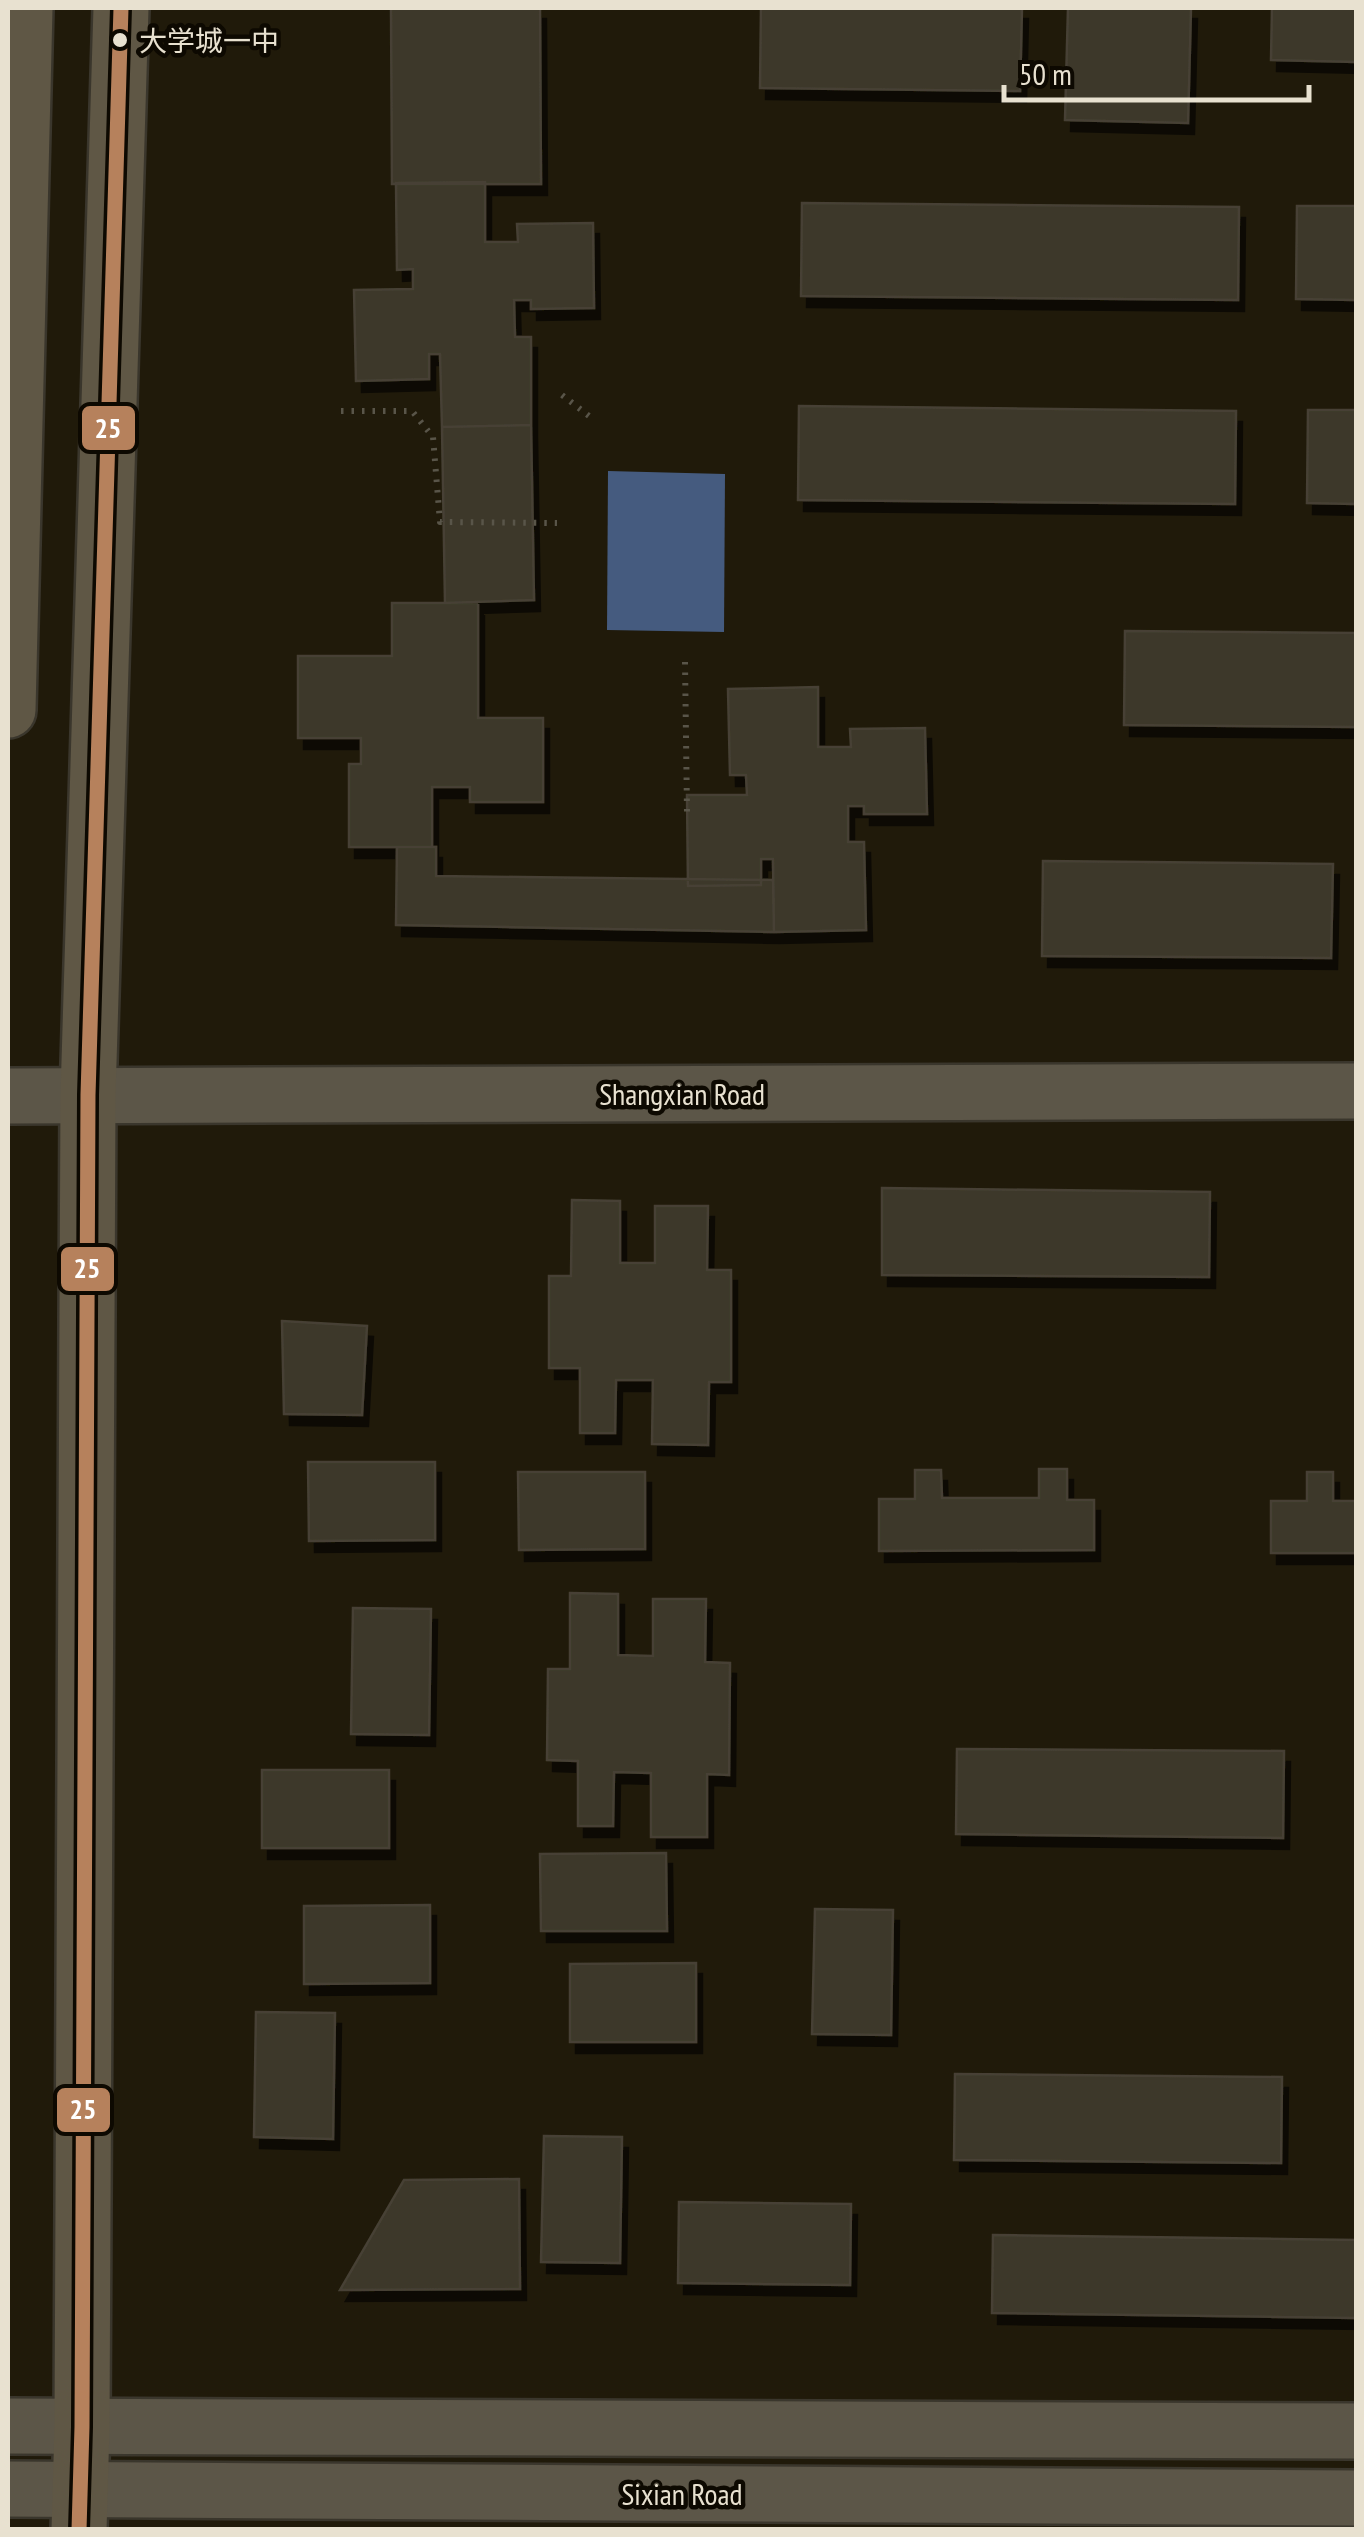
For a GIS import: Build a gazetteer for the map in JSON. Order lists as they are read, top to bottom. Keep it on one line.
{"streets":{"main road":["Shangxian Road","Sixian Road"]},"places":["大学城一中"],"lines":["transit line 25"],"scale_bar":"50 m"}
